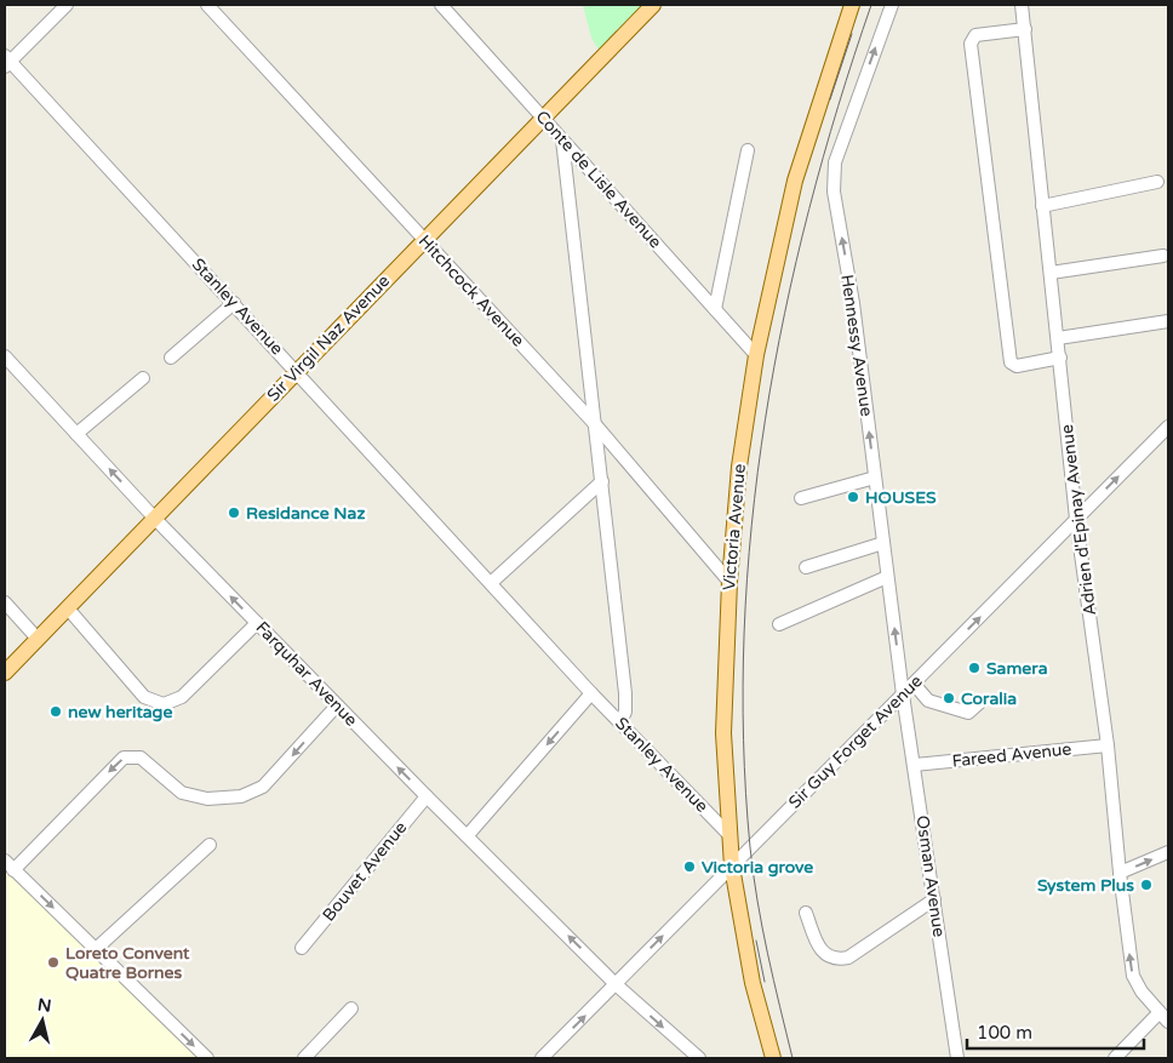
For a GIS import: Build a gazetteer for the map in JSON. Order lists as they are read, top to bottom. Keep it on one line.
{"streets":{"main road":["Sir Virgil Naz Avenue","Victoria Avenue"],"street":["Conte de Lisle Avenue","Hitchcock Avenue","Stanley Avenue","Hennessy Avenue","Adrien d'Epinay Avenue","Farquhar Avenue","Sir Guy Forget Avenue","Fareed Avenue","Bouvet Avenue","Osman Avenue"]},"crossings":[["Conte de Lisle Avenue","Sir Virgil Naz Avenue"],["Conte de Lisle Avenue","Victoria Avenue"],["Hitchcock Avenue","Sir Virgil Naz Avenue"],["Hitchcock Avenue","Victoria Avenue"],["Stanley Avenue","Sir Virgil Naz Avenue"],["Stanley Avenue","Victoria Avenue"],["Sir Virgil Naz Avenue","Farquhar Avenue"],["Hennessy Avenue","Sir Guy Forget Avenue"],["Hennessy Avenue","Osman Avenue"],["Adrien d'Epinay Avenue","Sir Guy Forget Avenue"],["Adrien d'Epinay Avenue","Fareed Avenue"],["Victoria Avenue","Sir Guy Forget Avenue"],["Farquhar Avenue","Sir Guy Forget Avenue"],["Farquhar Avenue","Bouvet Avenue"],["Sir Guy Forget Avenue","Osman Avenue"],["Fareed Avenue","Osman Avenue"]],"one_way":["Hennessy Avenue","Sir Guy Forget Avenue"],"places":["HOUSES","Residance Naz","Samera","Coralia","new heritage","Victoria grove","System Plus","Loreto Convent Quatre Bornes"],"scale_bar":"100 m","north":"top"}
